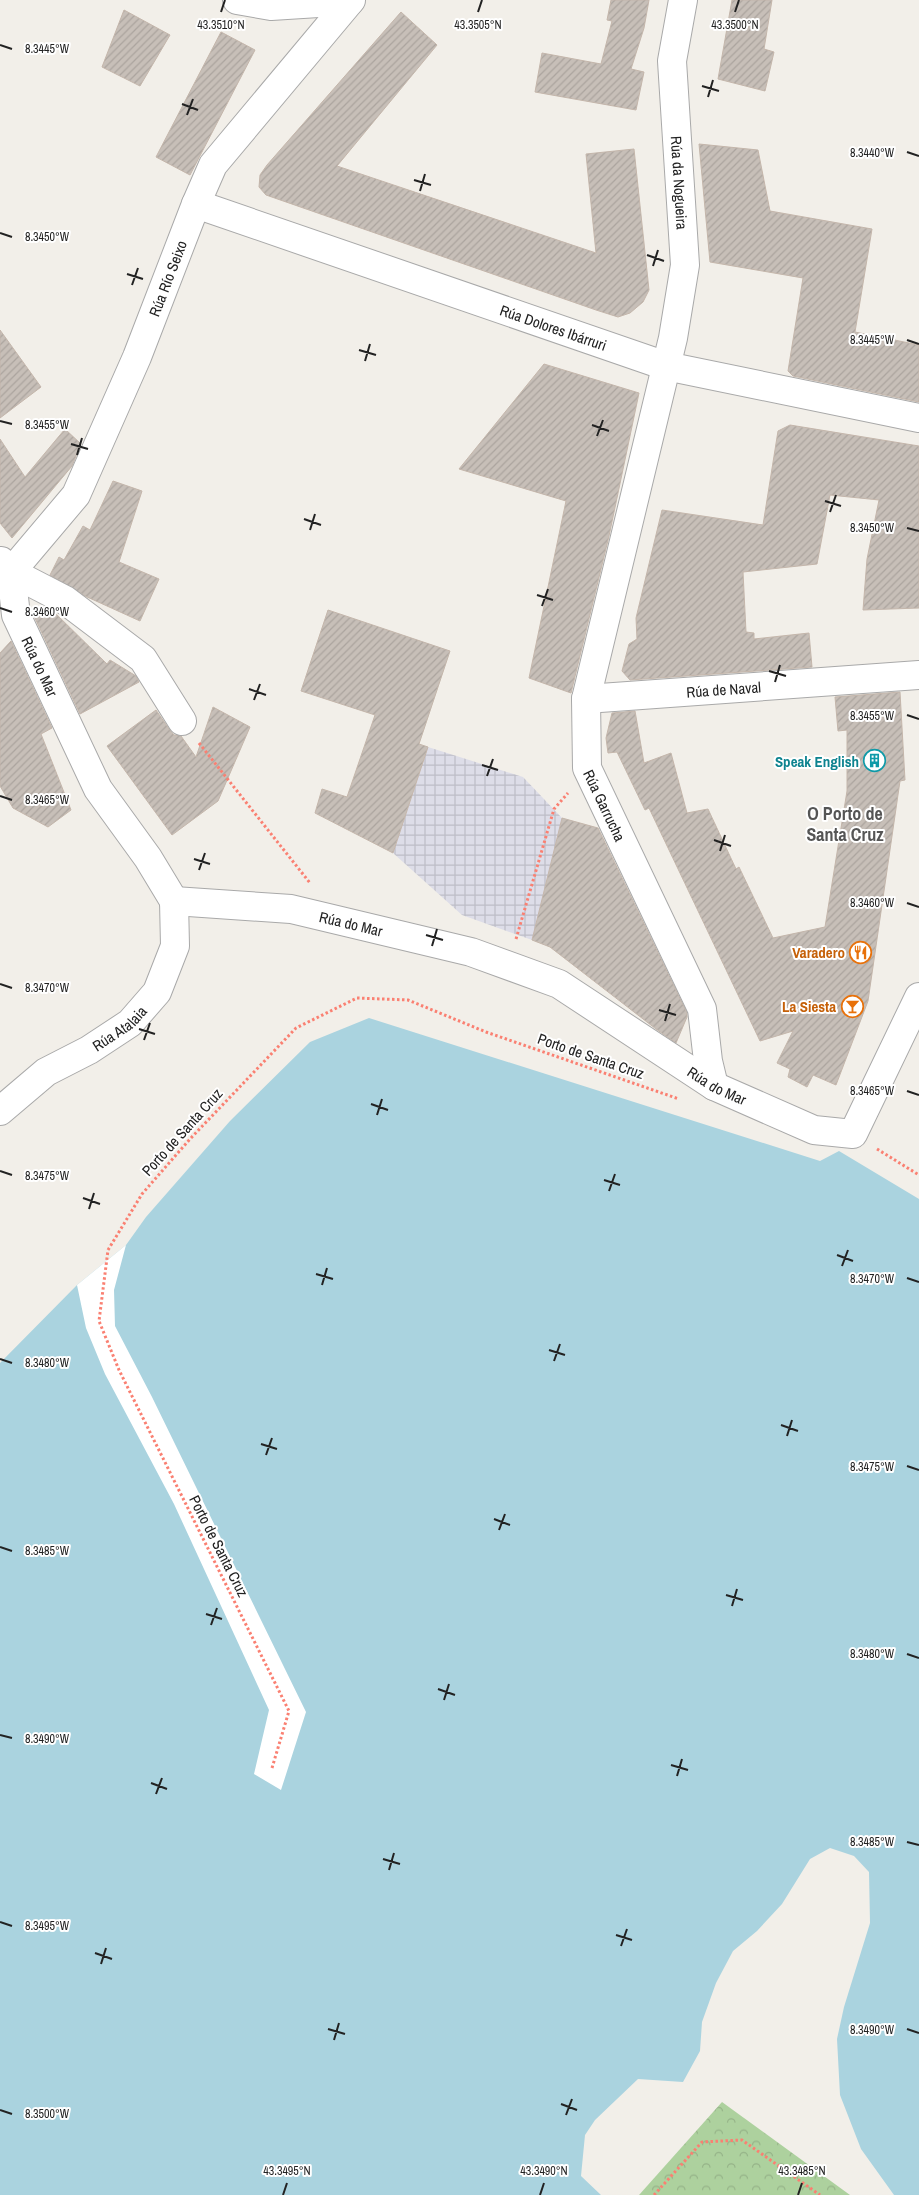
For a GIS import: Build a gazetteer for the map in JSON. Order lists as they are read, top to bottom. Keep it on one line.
{"streets":{"street":["Rúa da Nogueira","Rúa Río Seixo","Rúa Dolores Ibárruri","Rúa do Mar","Rúa de Naval","Rúa Garrucha","Rúa Atalaia"],"path":["Porto de Santa Cruz"]},"crossings":[["Rúa da Nogueira","Rúa Dolores Ibárruri"],["Rúa da Nogueira","Rúa Garrucha"],["Rúa Río Seixo","Rúa Dolores Ibárruri"],["Rúa Río Seixo","Rúa do Mar"],["Rúa Dolores Ibárruri","Rúa Garrucha"],["Rúa do Mar","Rúa Garrucha"],["Rúa do Mar","Rúa Atalaia"],["Rúa de Naval","Rúa Garrucha"]],"districts":["O Porto de Santa Cruz"],"places":{"building":["Speak English"],"restaurant":["Varadero"],"bar":["La Siesta"]},"coordinates":["43.3510°N","43.3505°N","43.3500°N","8.3445°W","8.3440°W","8.3450°W","8.3455°W","8.3460°W","8.3465°W","8.3470°W","8.3475°W","8.3480°W","8.3485°W","8.3490°W","8.3495°W","8.3500°W","43.3495°N","43.3490°N","43.3485°N"]}
